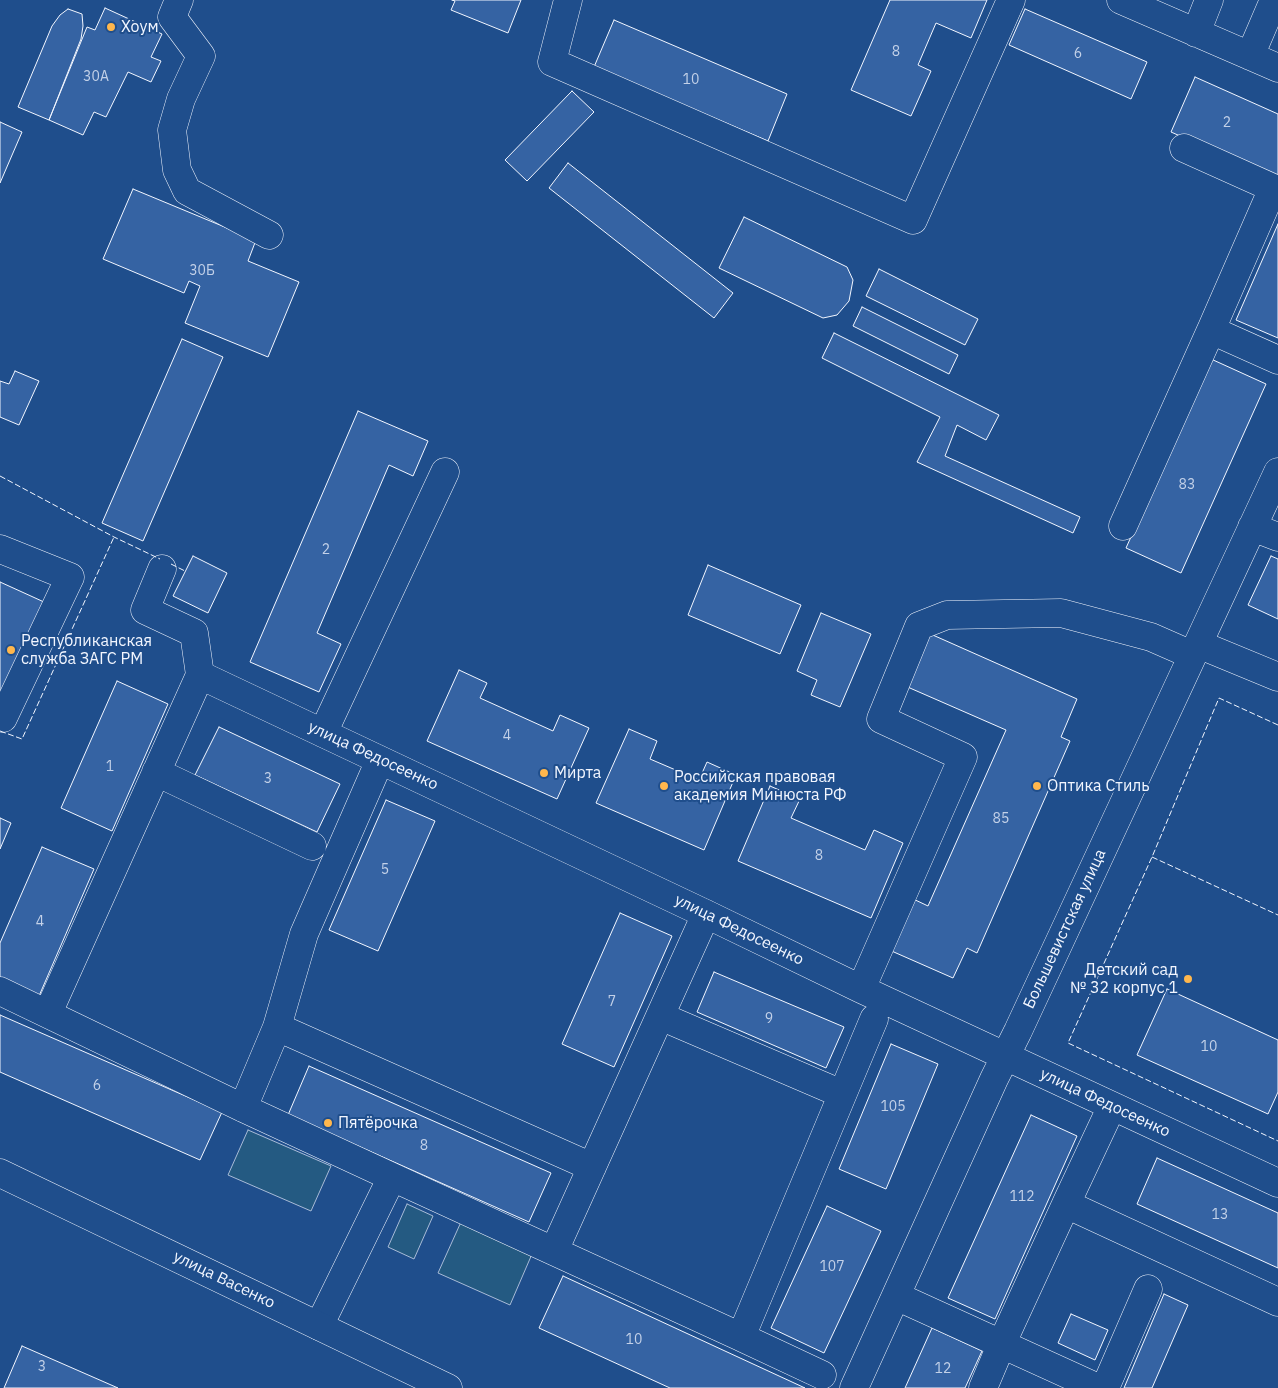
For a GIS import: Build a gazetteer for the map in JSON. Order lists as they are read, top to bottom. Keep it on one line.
{"streets":{"street":["улица Федосеенко","Большевистская улица","улица Васенко"]},"crossings":[["улица Федосеенко","Большевистская улица"]],"places":["Хоум","Республиканская служба ЗАГС РМ","Мирта","Российская правовая академия Минюста РФ","Оптика Стиль","Детский сад № 32 корпус 1","Пятёрочка"],"house_numbers":["8","6","30А","10","2","30Б","83","2","4","1","3","85","8","5","4","7","9","10","6","105","8","112","13","107","10","3","12"]}
